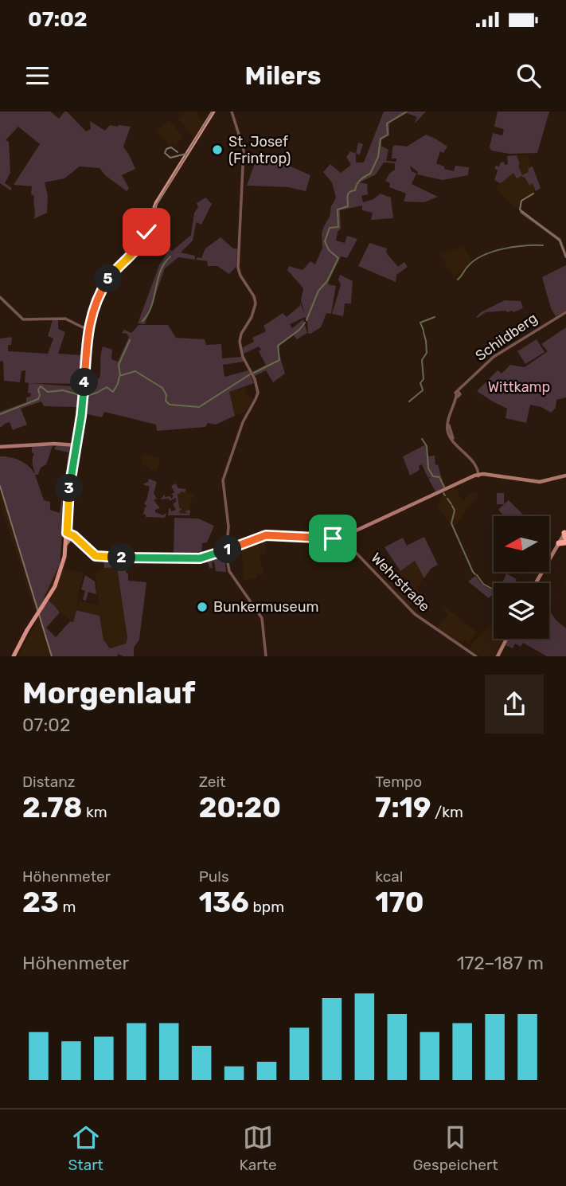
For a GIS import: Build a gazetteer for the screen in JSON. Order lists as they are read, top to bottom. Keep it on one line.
{"streets":{"street":["Schildberg","Wehrstraße"]},"parks":["Wittkamp"],"places":["St. Josef (Frintrop)","Bunkermuseum"],"north":"left","page":{"status":"07:02","header":"Milers","pins":["5","4","3","1","2"],"heading":["Morgenlauf","07:02"],"stats":[["Distanz","2.78 km"],["Zeit","20:20"],["Tempo","7:19 /km"],["Höhenmeter","23 m"],["Puls","136 bpm"],["kcal","170"]],"chart":["Höhenmeter","172–187 m"],"tabs":["Start","Karte","Gespeichert"]}}
